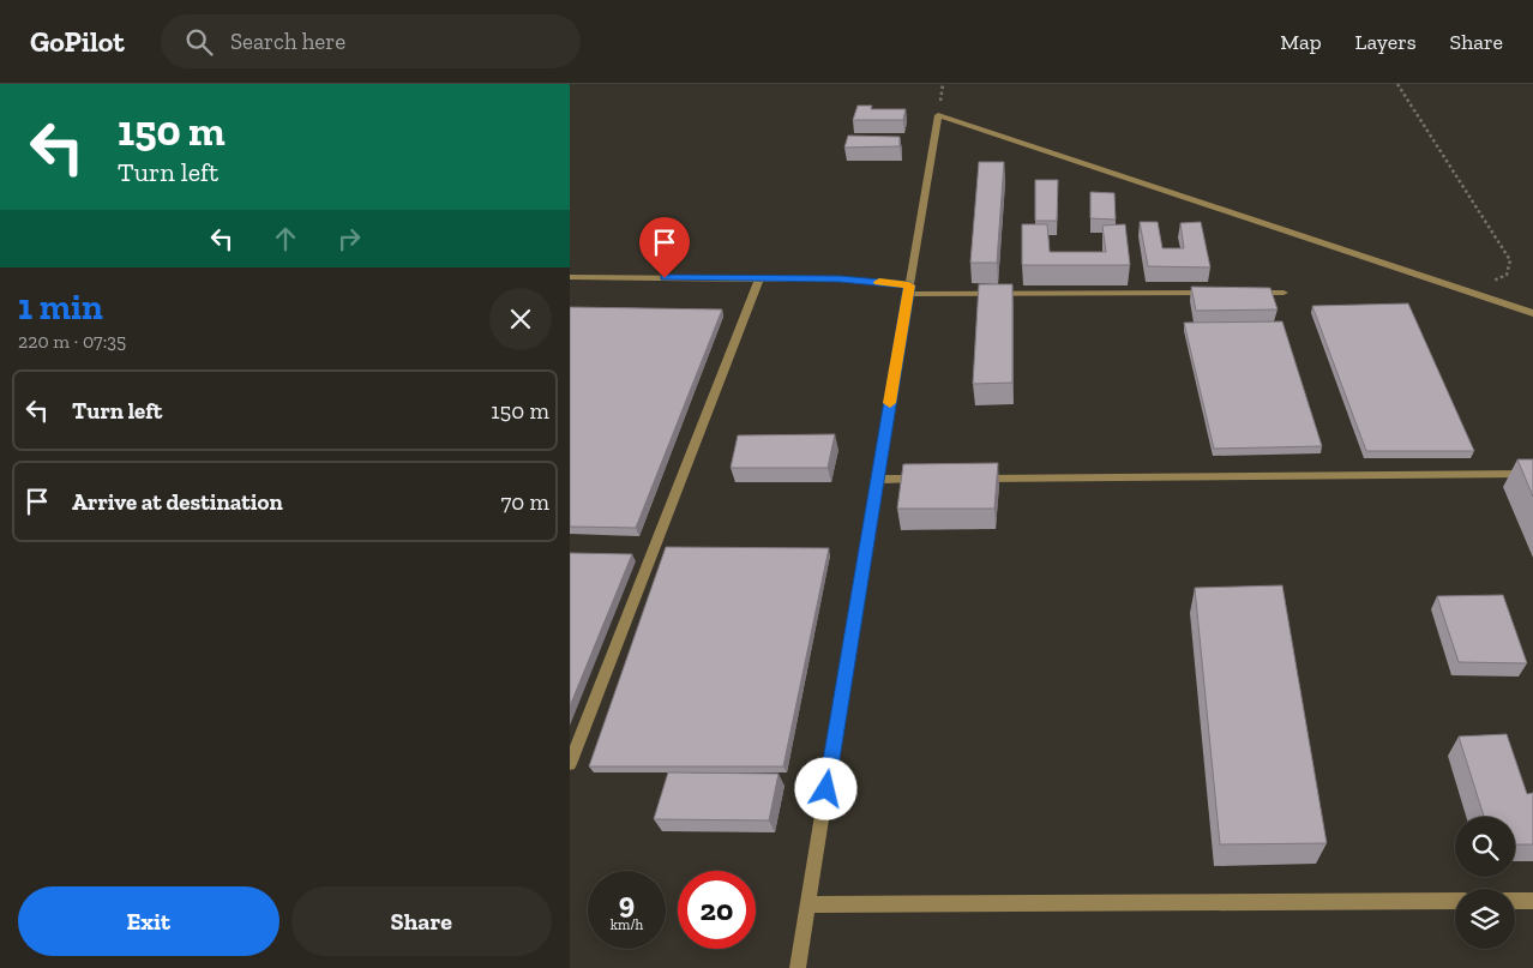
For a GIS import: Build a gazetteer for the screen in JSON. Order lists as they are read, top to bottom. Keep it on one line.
{"page":{"header":"GoPilot","search":"Search here","nav":["Map","Layers","Share"],"turn":["150 m","Turn left"],"heading":["1 min","220 m · 07:35"],"list":[{"name":"Turn left","value":"150 m"},{"name":"Arrive at destination","value":"70 m"}],"speed":"9 km/h","limit":"20","buttons":["Exit","Share"]}}
